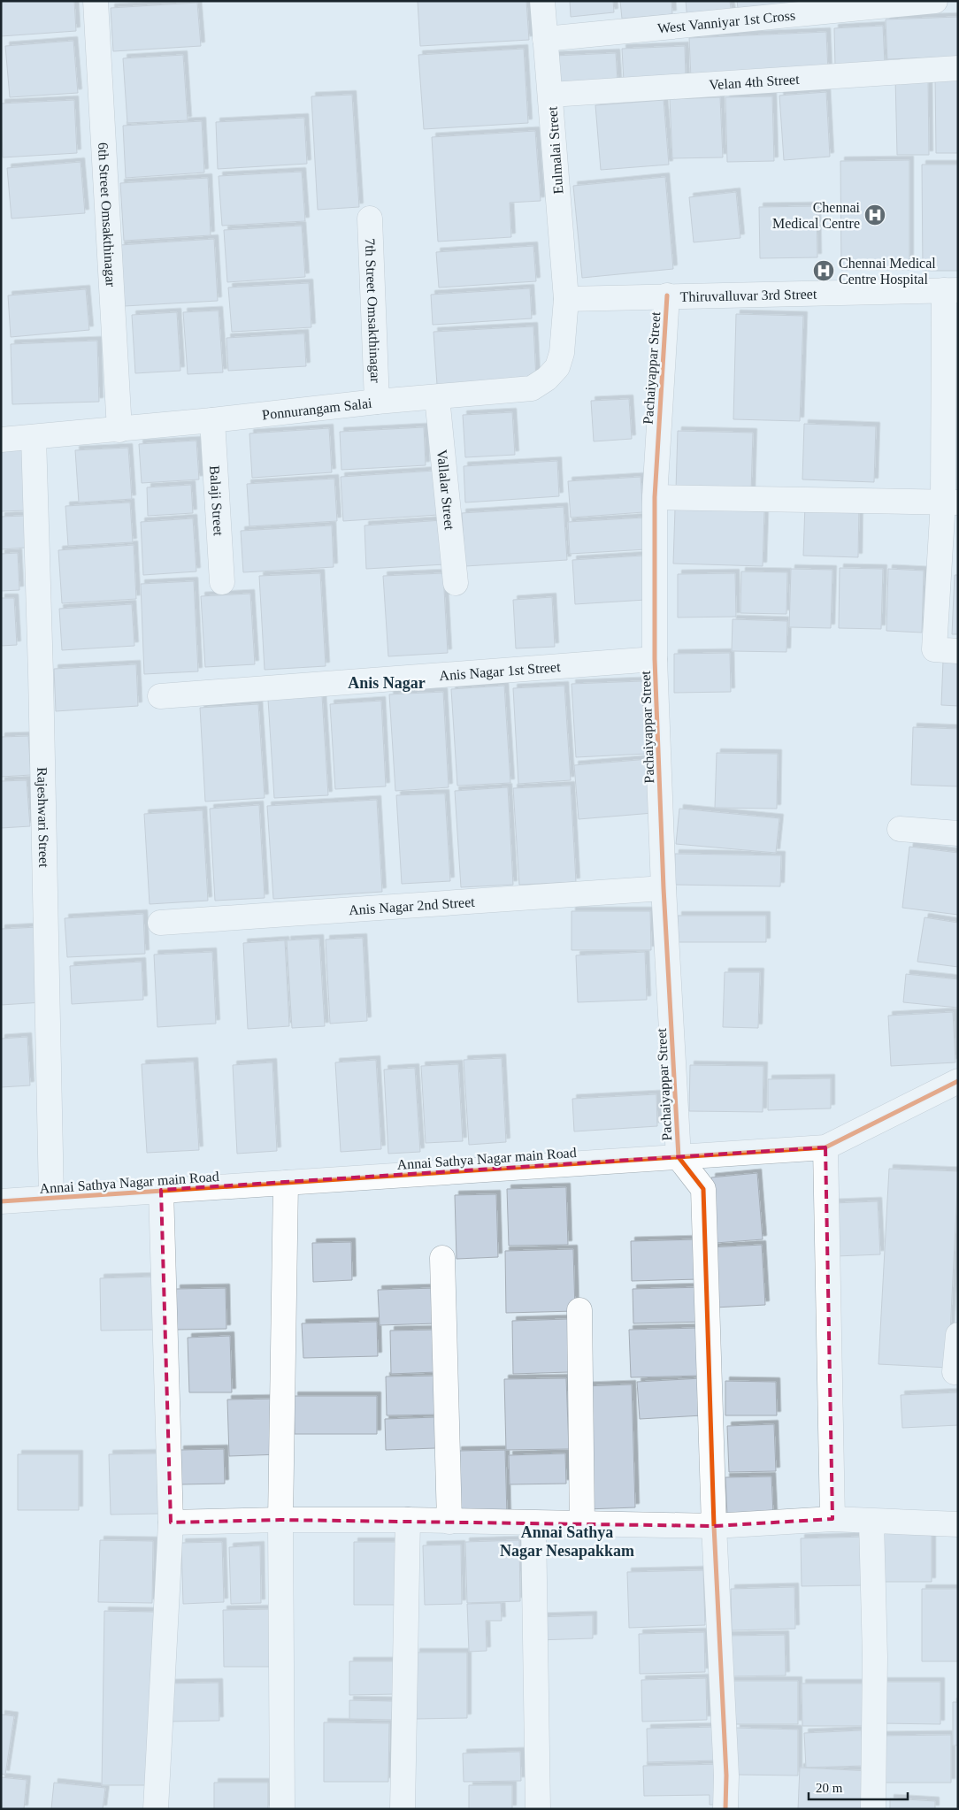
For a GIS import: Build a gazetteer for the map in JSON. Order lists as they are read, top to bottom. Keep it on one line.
{"streets":{"street":["West Vanniyar 1st Cross","Velan 4th Street","Eulmalai Street","6th Street Omsakthinagar","Thiruvalluvar 3rd Street","7th Street Omsakthinagar","Pachaiyappar Street","Ponnurangam Salai","Vallalar Street","Balaji Street","Anis Nagar 1st Street","Rajeshwari Street","Anis Nagar 2nd Street","Annai Sathya Nagar main Road"]},"crossings":[["West Vanniyar 1st Cross","Eulmalai Street"],["Velan 4th Street","Eulmalai Street"],["Eulmalai Street","Thiruvalluvar 3rd Street"],["Eulmalai Street","Ponnurangam Salai"],["6th Street Omsakthinagar","Ponnurangam Salai"],["Thiruvalluvar 3rd Street","Pachaiyappar Street"],["Thiruvalluvar 3rd Street","Ponnurangam Salai"],["7th Street Omsakthinagar","Ponnurangam Salai"],["Pachaiyappar Street","Anis Nagar 1st Street"],["Pachaiyappar Street","Anis Nagar 2nd Street"],["Pachaiyappar Street","Annai Sathya Nagar main Road"],["Ponnurangam Salai","Vallalar Street"],["Ponnurangam Salai","Balaji Street"],["Ponnurangam Salai","Rajeshwari Street"],["Rajeshwari Street","Annai Sathya Nagar main Road"]],"districts":["Anis Nagar","Annai Sathya Nagar Nesapakkam"],"places":{"hospital":["Chennai Medical Centre","Chennai Medical Centre Hospital"]},"scale_bar":"20 m"}
